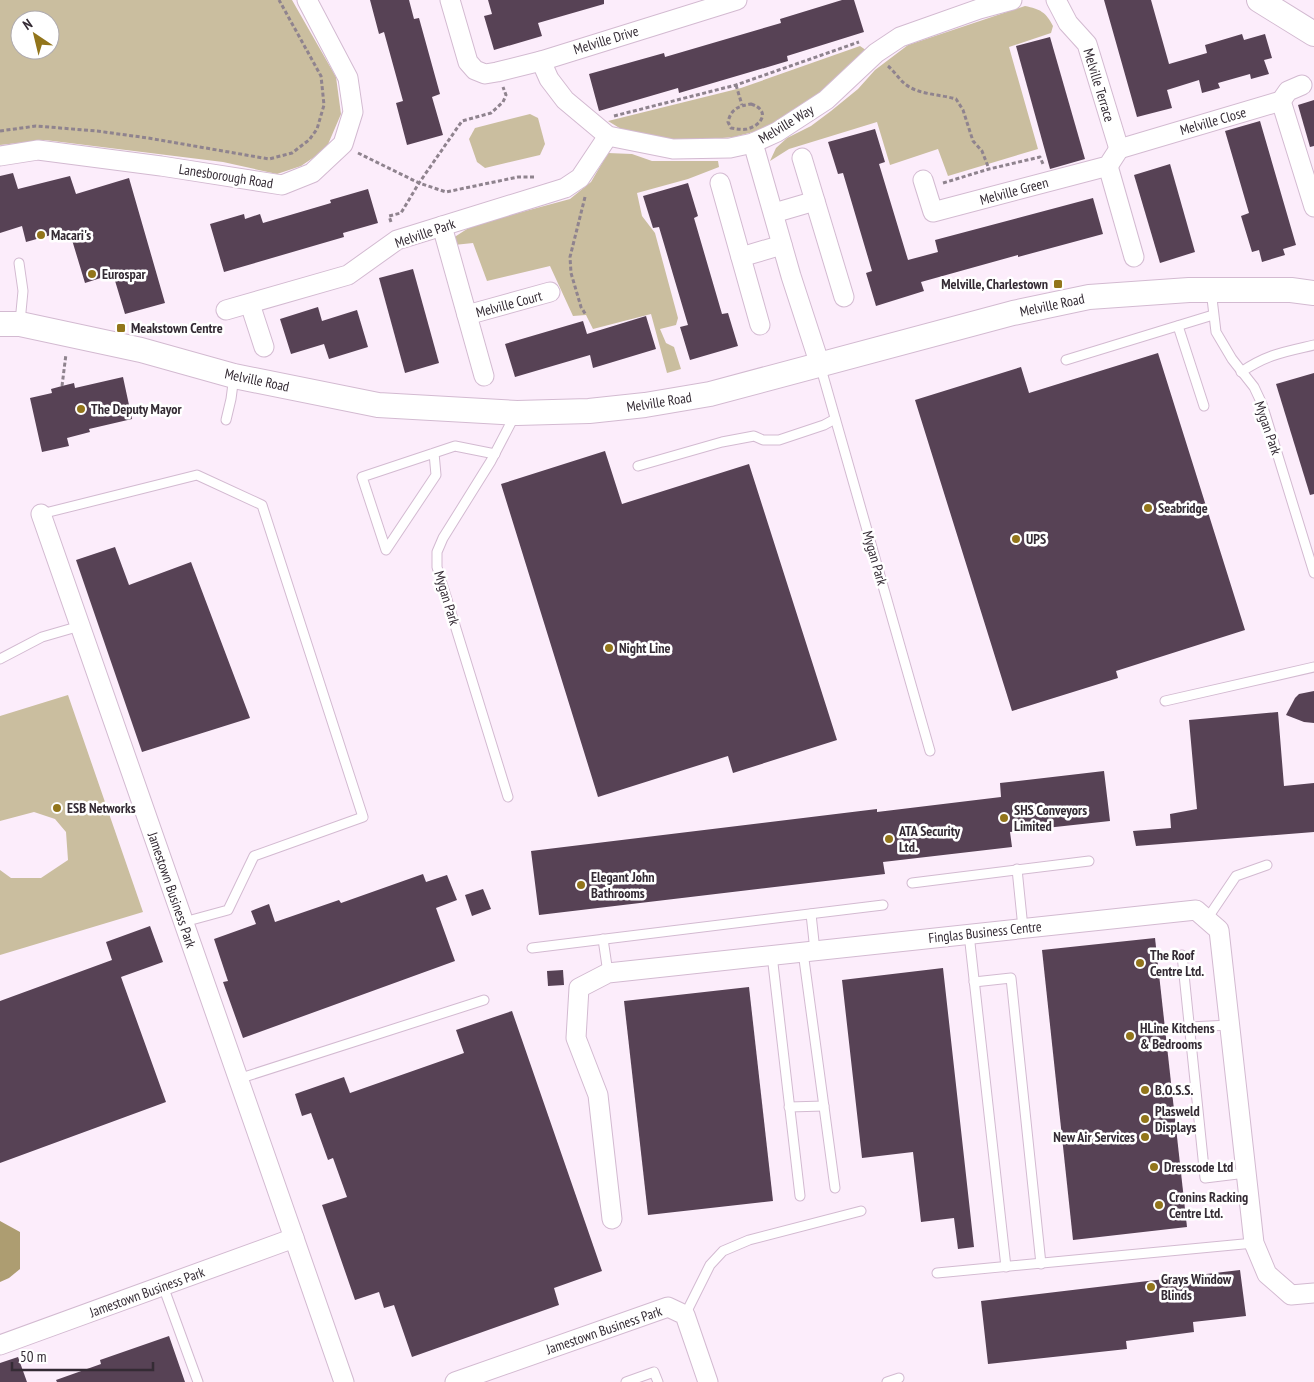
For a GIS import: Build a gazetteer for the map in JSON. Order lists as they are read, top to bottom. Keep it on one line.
{"streets":{"street":["Melville Drive","Melville Terrace","Melville Close","Melville Way","Lanesborough Road","Melville Green","Melville Park","Melville Court","Melville Road","Jamestown Business Park","Finglas Business Centre"],"lane":["Mygan Park"]},"crossings":[["Melville Drive","Melville Way"],["Melville Terrace","Melville Close"],["Melville Way","Melville Park"],["Melville Park","Melville Court"],["Melville Road","Mygan Park"]],"places":{"other":["Macari's","Eurospar","The Deputy Mayor","Seabridge","UPS","Night Line","ESB Networks","SHS Conveyors Limited","ATA Security Ltd.","Elegant John Bathrooms","The Roof Centre Ltd.","HLine Kitchens & Bedrooms","B.O.S.S.","Plasweld Displays","New Air Services","Dresscode Ltd","Cronins Racking Centre Ltd.","Grays Window Blinds"],"transit":["Melville, Charlestown","Meakstown Centre"]},"scale_bar":"50 m","north":"top left"}
